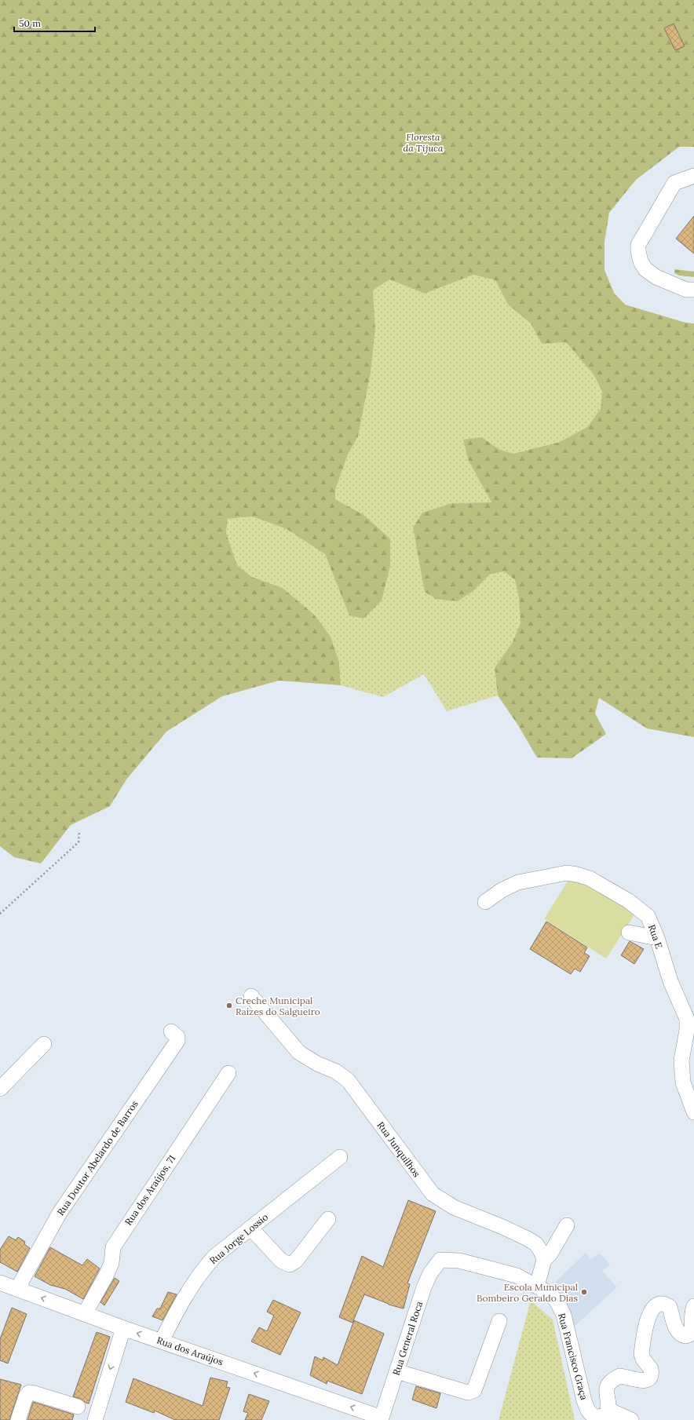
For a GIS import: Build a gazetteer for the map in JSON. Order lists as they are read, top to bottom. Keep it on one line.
{"streets":{"street":["Rua E","Rua Junquilhos","Rua Doutor Abelardo de Barros","Rua dos Araújos, 71","Rua Jorge Lossio","Rua General Roca","Rua dos Araújos","Rua Francisco Graça"]},"crossings":[["Rua Doutor Abelardo de Barros","Rua dos Araújos"],["Rua dos Araújos, 71","Rua dos Araújos"],["Rua Jorge Lossio","Rua dos Araújos"],["Rua General Roca","Rua dos Araújos"],["Rua General Roca","Rua Francisco Graça"]],"one_way":["Rua dos Araújos"],"parks":["Floresta da Tijuca"],"places":["Creche Municipal Raízes do Salgueiro","Escola Municipal Bombeiro Geraldo Dias"],"scale_bar":"50 m"}
